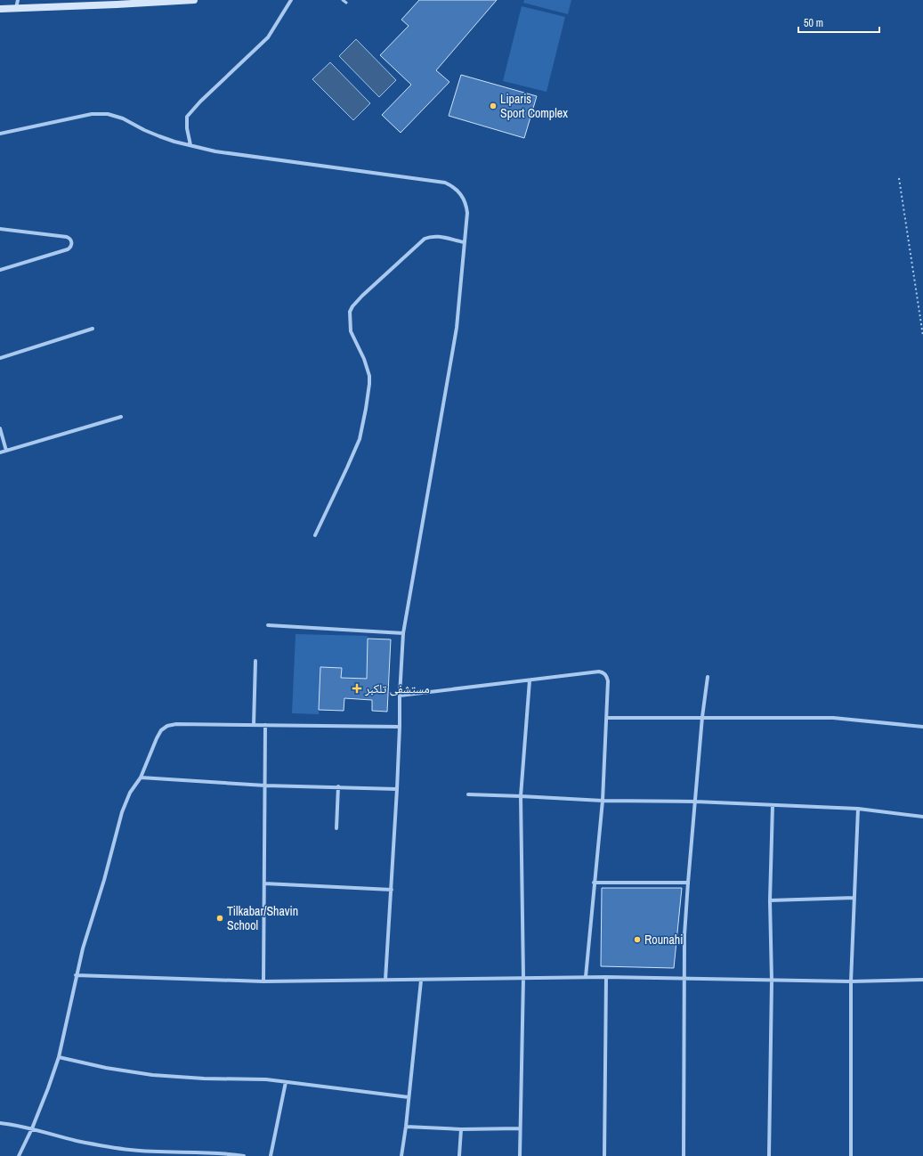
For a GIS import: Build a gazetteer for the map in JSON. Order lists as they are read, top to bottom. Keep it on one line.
{"places":{"other":["Liparis Sport Complex","Tilkabar/Shavin School","Rounahi"],"health":["مستشفى تلكبر"]},"scale_bar":"50 m"}
